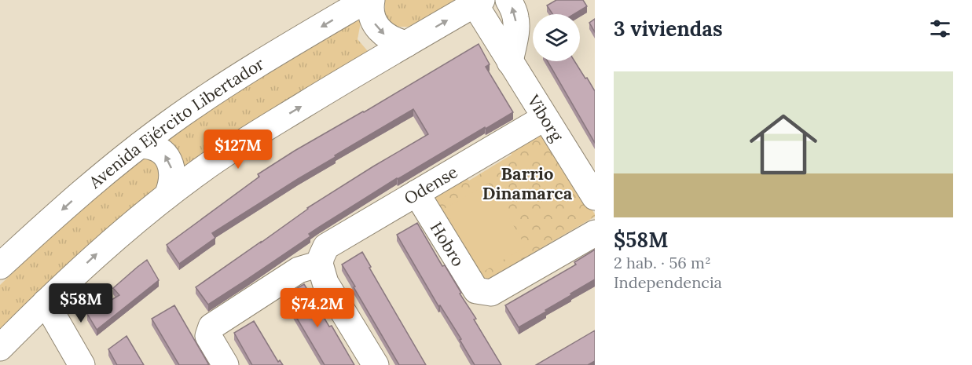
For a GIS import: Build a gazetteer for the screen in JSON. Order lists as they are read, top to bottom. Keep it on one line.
{"streets":{"main road":["Viborg","Avenida Ejército Libertador","Odense","Hobro"]},"crossings":[["Viborg","Odense"],["Odense","Hobro"]],"districts":["Barrio Dinamarca"],"page":{"heading":"3 viviendas","list":[{"name":"$58M","note":"2 hab. · 56 m² · Independencia"}],"price":["$127M","$58M","$74.2M"]}}
